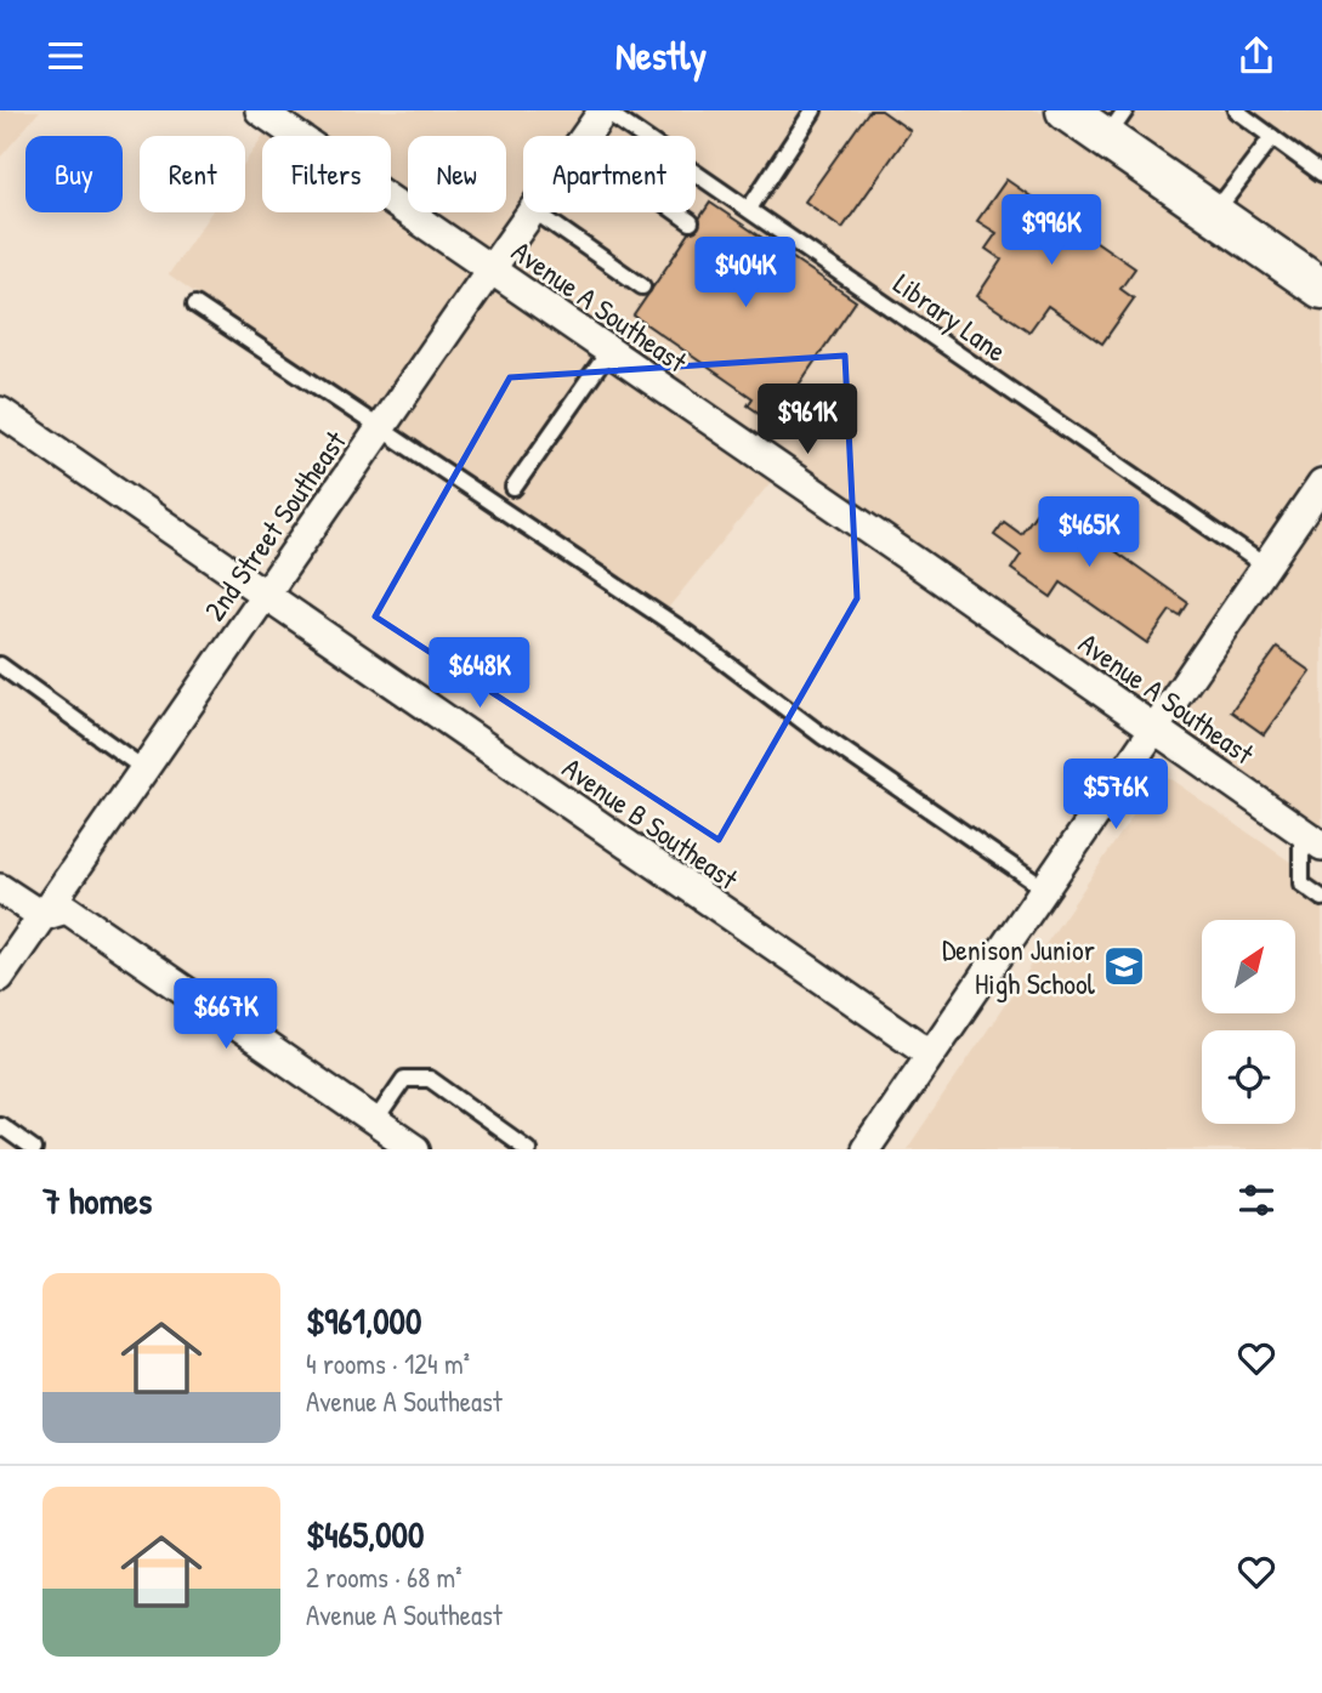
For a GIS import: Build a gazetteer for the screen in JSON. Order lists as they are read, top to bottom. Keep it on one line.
{"streets":{"street":["Avenue A Southeast","2nd Street Southeast","Avenue B Southeast"],"lane":["Library Lane"]},"crossings":[["Avenue A Southeast","2nd Street Southeast"],["Library Lane","2nd Street Southeast"],["2nd Street Southeast","Avenue B Southeast"]],"places":{"school or university":["Denison Junior High School"]},"north":"top right","page":{"header":"Nestly","chip":["Buy","Rent","Filters","New","Apartment"],"price":["$996K","$404K","$961K","$465K","$648K","$576K","$667K"],"heading":"7 homes","list":[{"name":"$961,000","note":"4 rooms · 124 m² · Avenue A Southeast"},{"name":"$465,000","note":"2 rooms · 68 m² · Avenue A Southeast"}]}}
